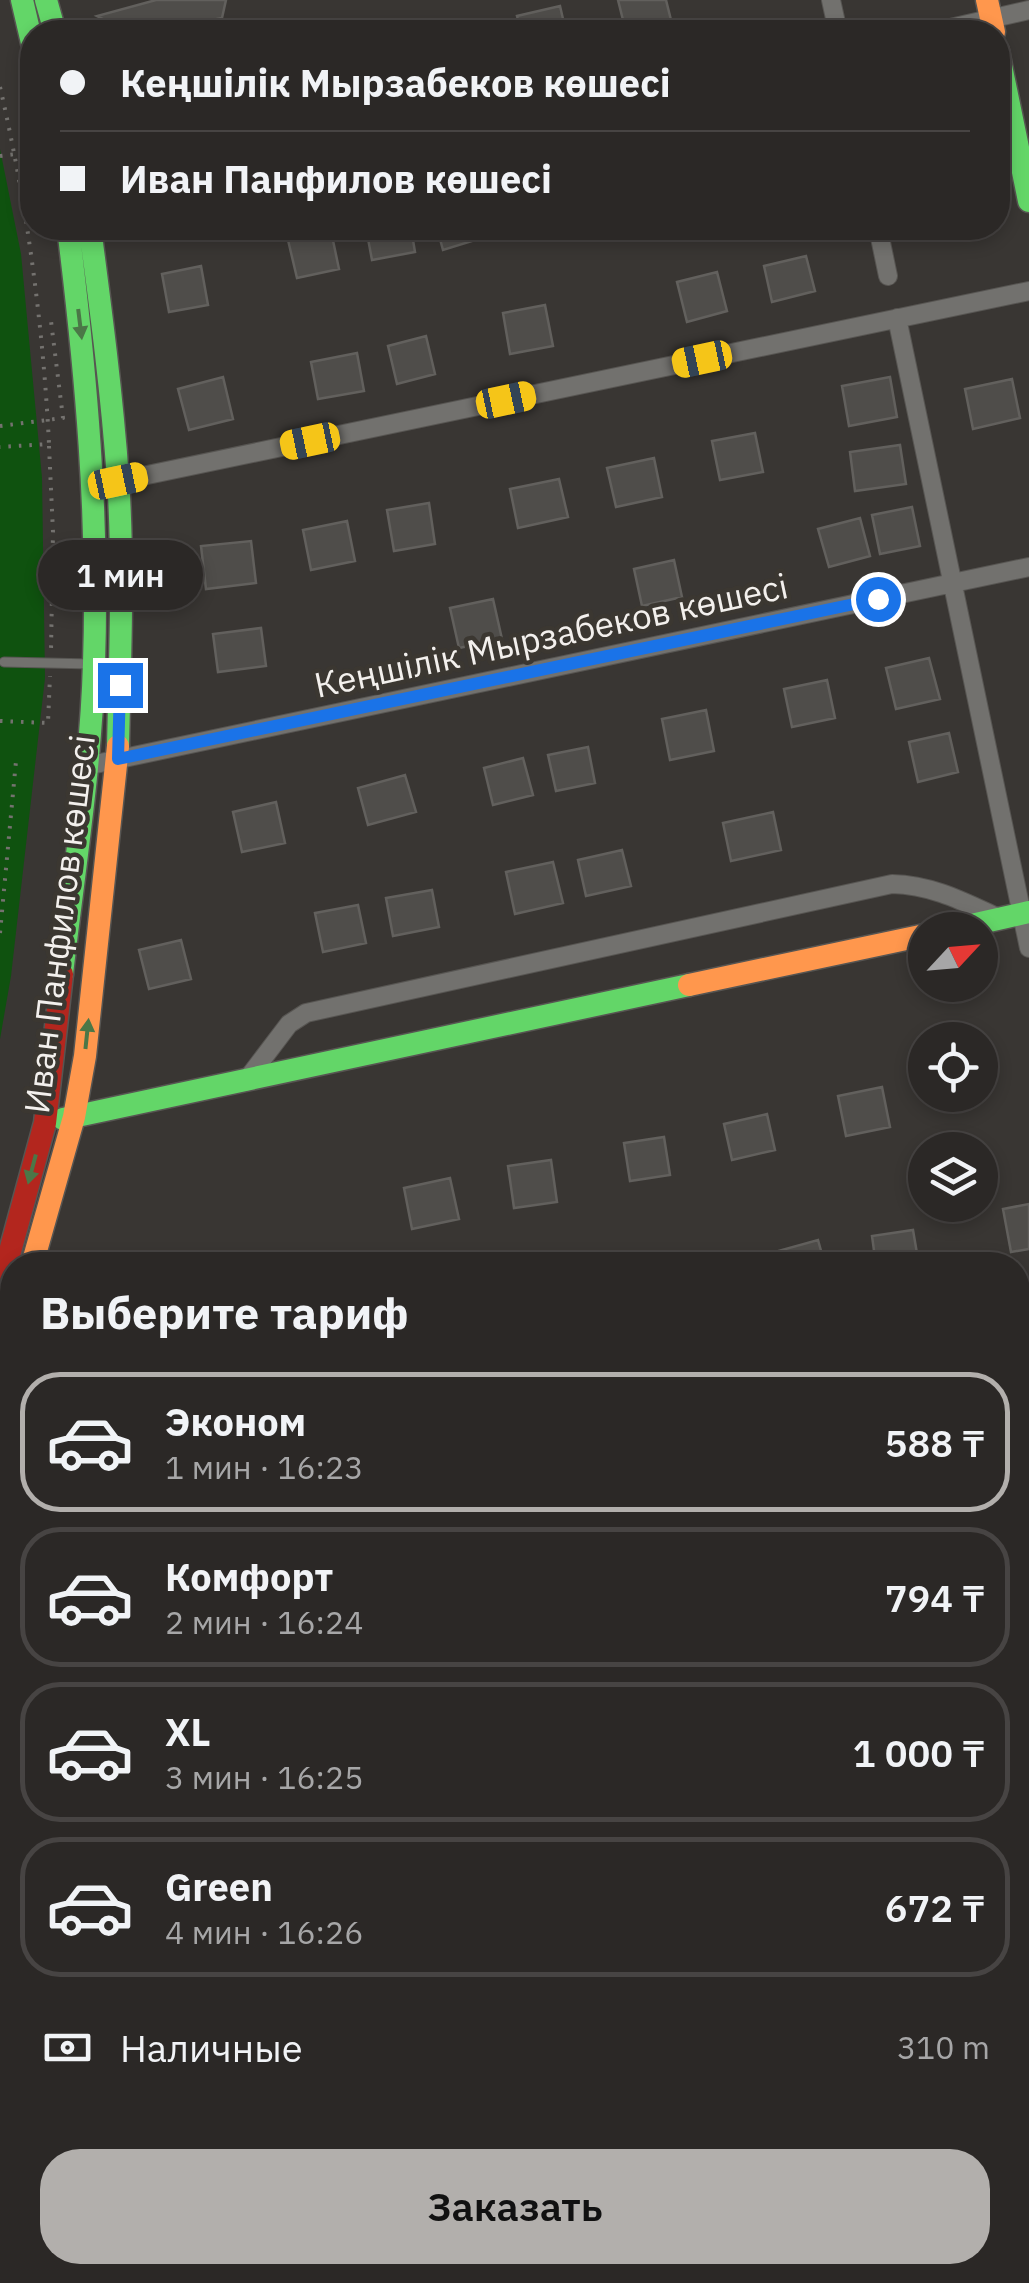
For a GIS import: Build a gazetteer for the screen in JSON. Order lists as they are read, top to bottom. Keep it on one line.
{"streets":{"street":["Кеңшілік Мырзабеков көшесі","Иван Панфилов көшесі"]},"crossings":[["Кеңшілік Мырзабеков көшесі","Иван Панфилов көшесі"]],"north":"top right","page":{"banner":["Кеңшілік Мырзабеков көшесі","Иван Панфилов көшесі"],"bubble":"1 мин","heading":"Выберите тариф","list":[{"name":"Эконом","note":"1 мин · 16:23","value":"588 ₸"},{"name":"Комфорт","note":"2 мин · 16:24","value":"794 ₸"},{"name":"XL","note":"3 мин · 16:25","value":"1 000 ₸"},{"name":"Green","note":"4 мин · 16:26","value":"672 ₸"}],"pay":["Наличные","310 m"],"buttons":"Заказать"}}
